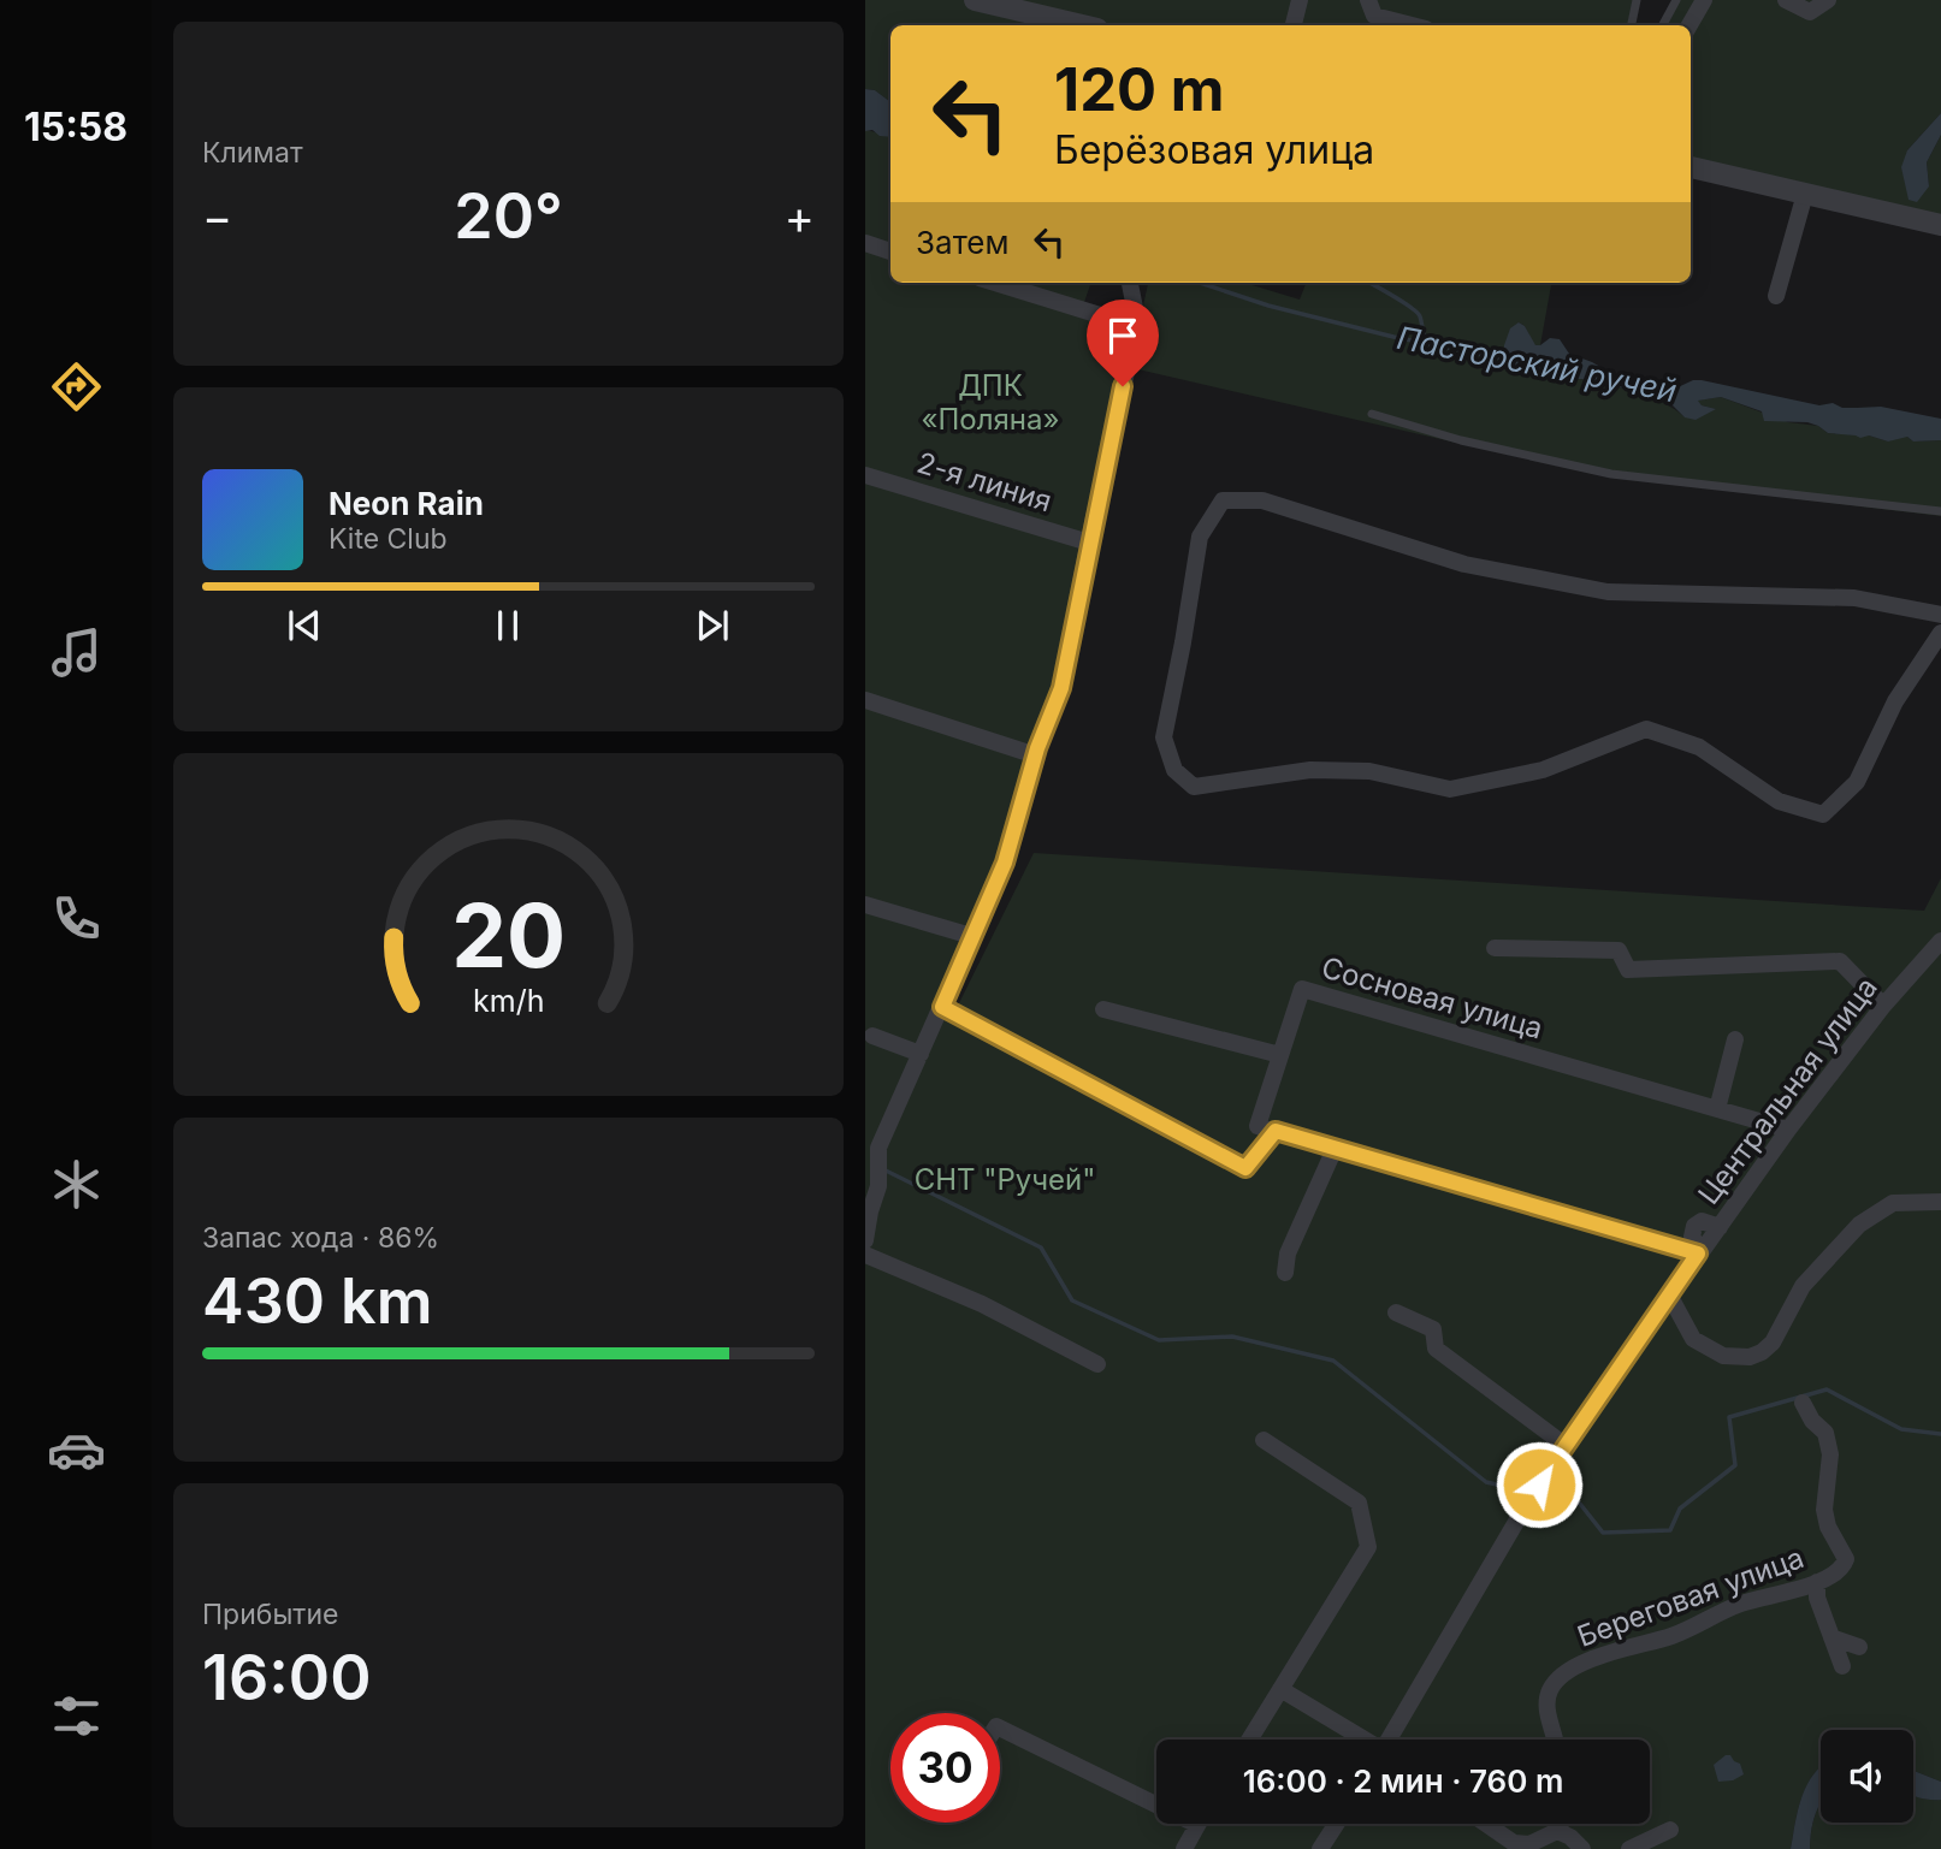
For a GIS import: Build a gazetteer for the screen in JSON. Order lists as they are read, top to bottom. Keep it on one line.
{"streets":{"street":["2-я линия","Сосновая улица","Центральная улица","Береговая улица"]},"crossings":[["Сосновая улица","Центральная улица"]],"water":["Пасторский ручей"],"parks":["ДПК «Поляна»","СНТ \"Ручей\""],"page":{"tabs":"15:58","tile":["Климат",["Запас хода · 86%","430 km"],["Прибытие","16:00"]],"turn":["120 m","Берёзовая улица"],"heat":["−","20°","+"],"then":"Затем","song":["Neon Rain","Kite Club"],"limit":"30","trip":"16:00 · 2 мин · 760 m","gauge":["20","km/h"]}}
